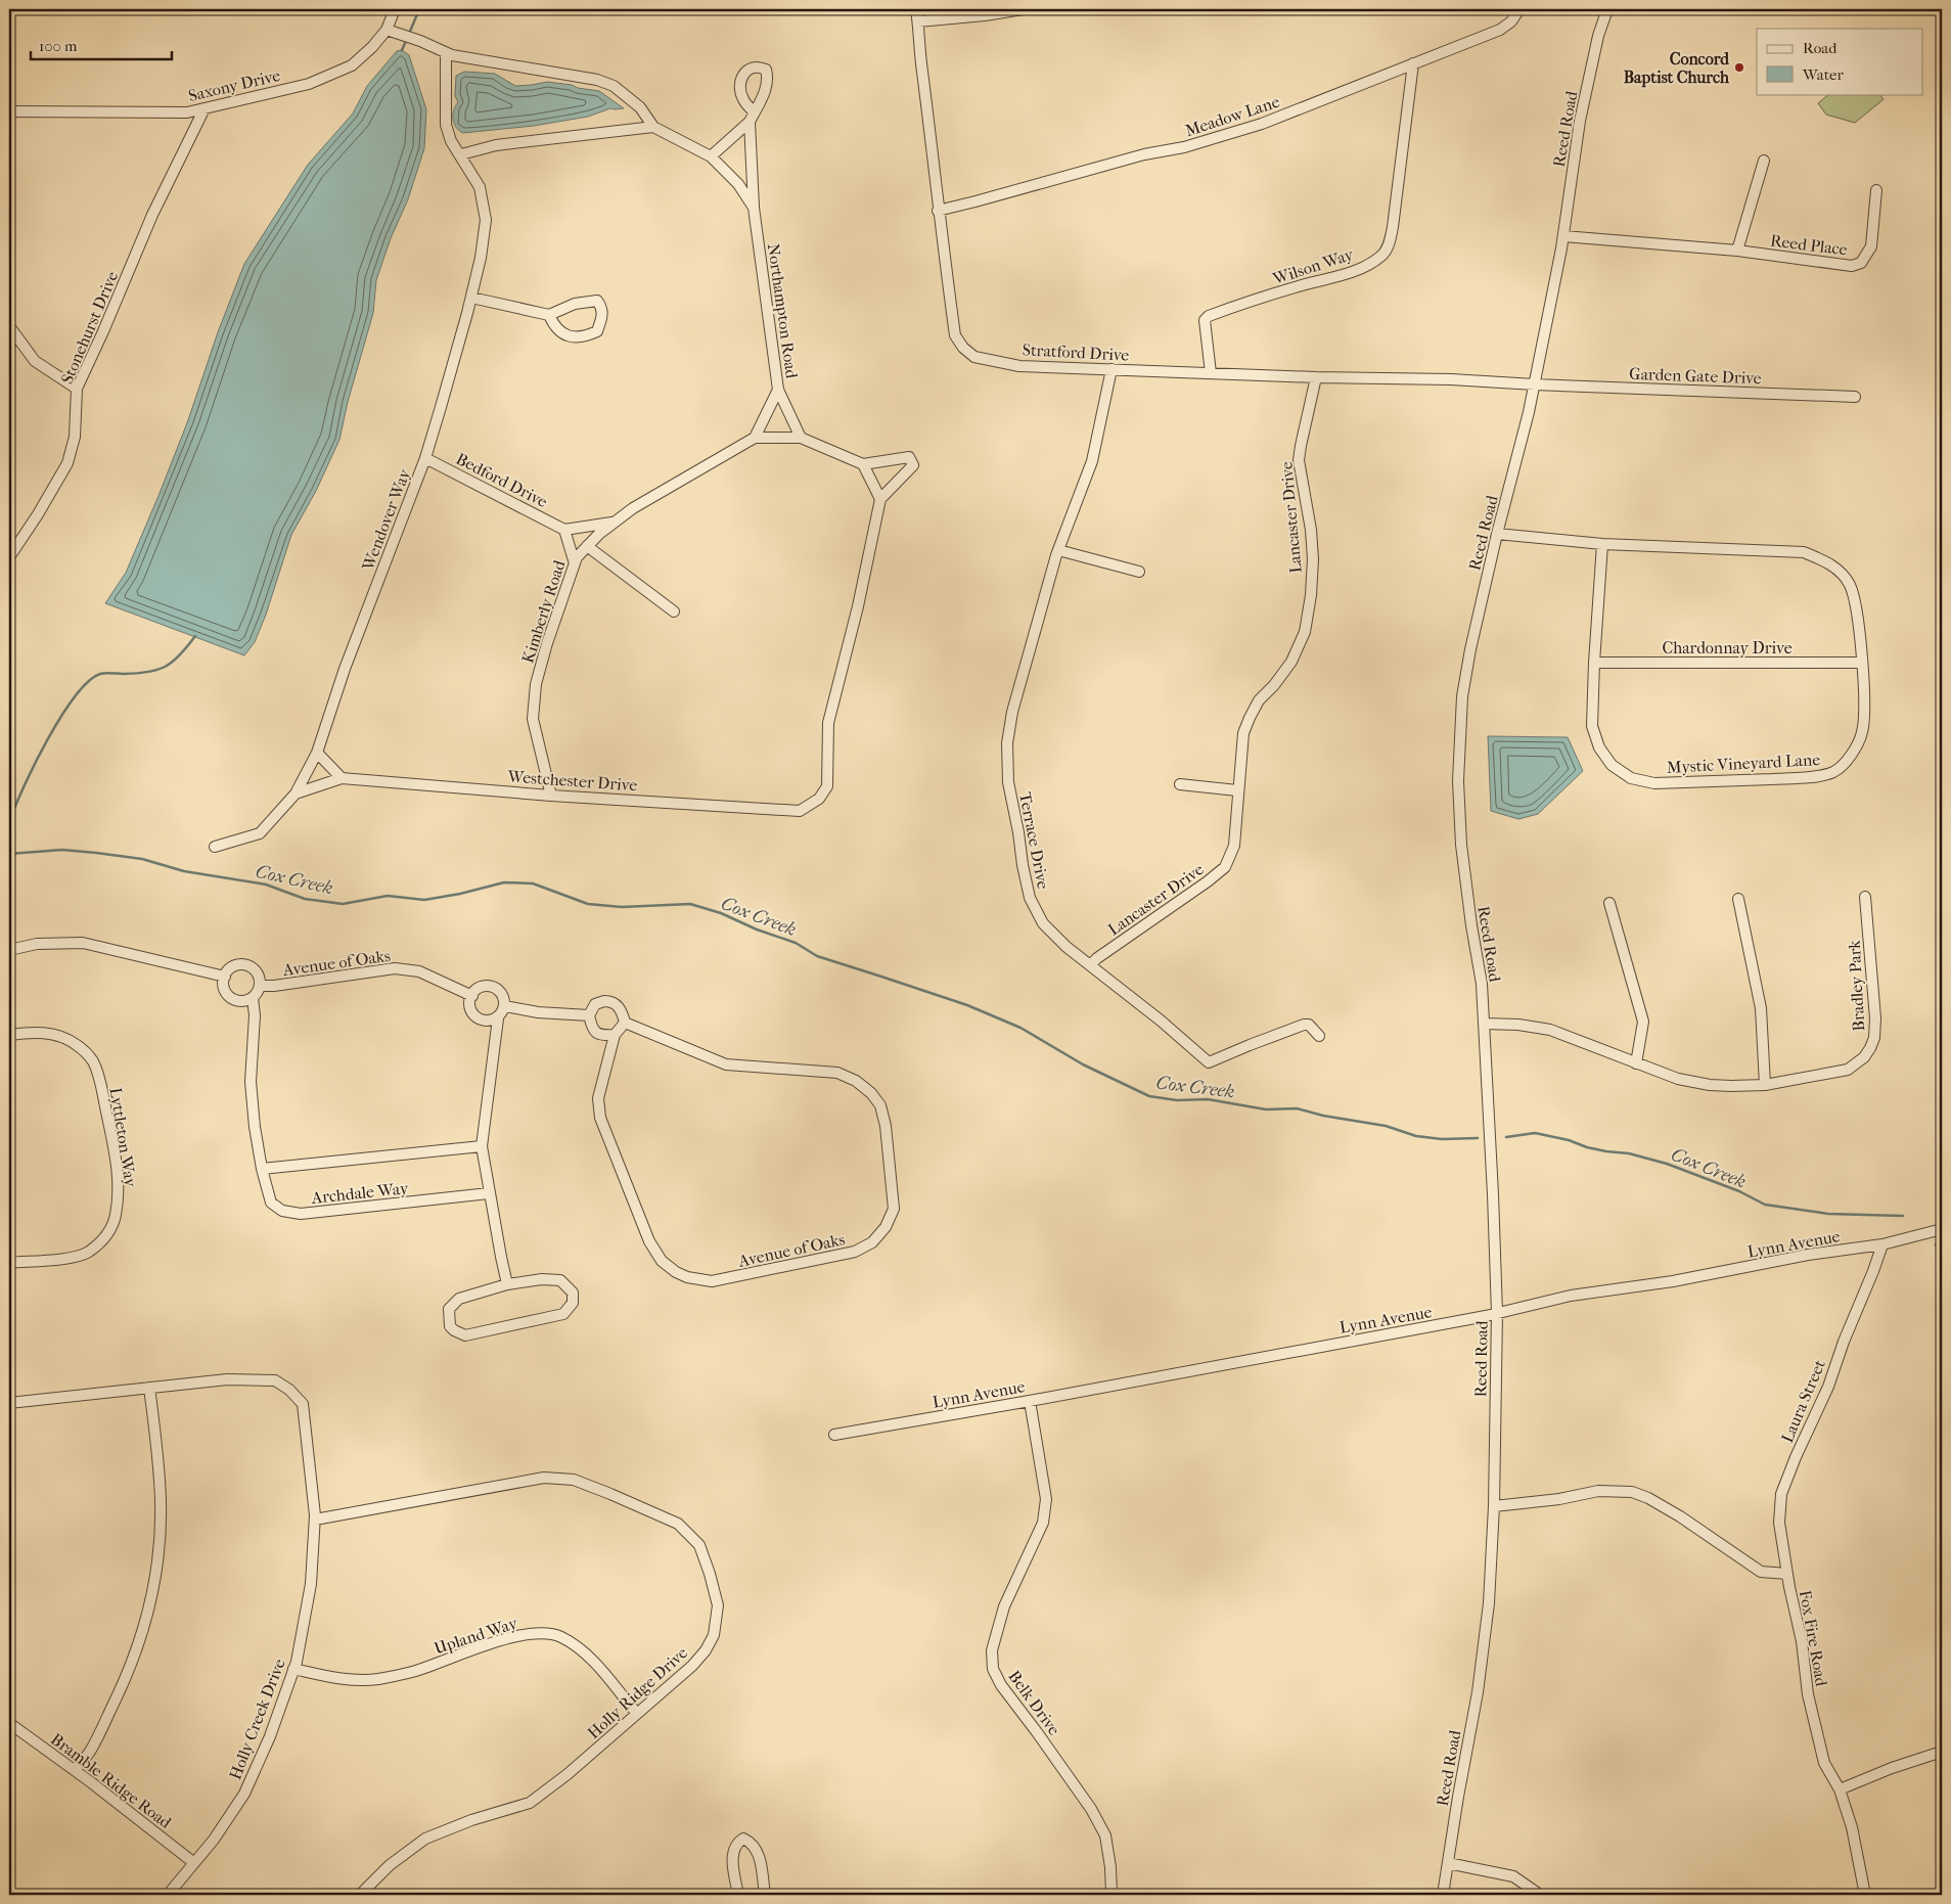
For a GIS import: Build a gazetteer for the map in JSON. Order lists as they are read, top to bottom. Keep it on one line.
{"streets":{"street":["Saxony Drive","Meadow Lane","Reed Road","Reed Place","Wilson Way","Northampton Road","Stonehurst Drive","Stratford Drive","Garden Gate Drive","Bedford Drive","Lancaster Drive","Wendover Way","Kimberly Road","Chardonnay Drive","Mystic Vineyard Lane","Westchester Drive","Terrace Drive","Avenue of Oaks","Bradley Park","Lyttleton Way","Archdale Way","Lynn Avenue","Laura Street","Upland Way","Fox Fire Road","Holly Ridge Drive","Belk Drive","Holly Creek Drive","Bramble Ridge Road"]},"crossings":[["Saxony Drive","Northampton Road"],["Saxony Drive","Stonehurst Drive"],["Meadow Lane","Wilson Way"],["Meadow Lane","Stratford Drive"],["Reed Road","Reed Place"],["Reed Road","Stratford Drive"],["Reed Road","Garden Gate Drive"],["Reed Road","Mystic Vineyard Lane"],["Reed Road","Bradley Park"],["Reed Road","Lynn Avenue"],["Reed Road","Fox Fire Road"],["Wilson Way","Stratford Drive"],["Stratford Drive","Garden Gate Drive"],["Stratford Drive","Lancaster Drive"],["Stratford Drive","Terrace Drive"],["Bedford Drive","Wendover Way"],["Lancaster Drive","Terrace Drive"],["Kimberly Road","Westchester Drive"],["Chardonnay Drive","Mystic Vineyard Lane"],["Avenue of Oaks","Archdale Way"],["Lynn Avenue","Laura Street"],["Lynn Avenue","Belk Drive"],["Laura Street","Fox Fire Road"],["Upland Way","Holly Ridge Drive"],["Upland Way","Holly Creek Drive"],["Holly Ridge Drive","Holly Creek Drive"],["Holly Creek Drive","Bramble Ridge Road"]],"water":["Cox Creek"],"places":["Concord Baptist Church"],"legend":["Road","Water"],"scale_bar":"100 m"}
